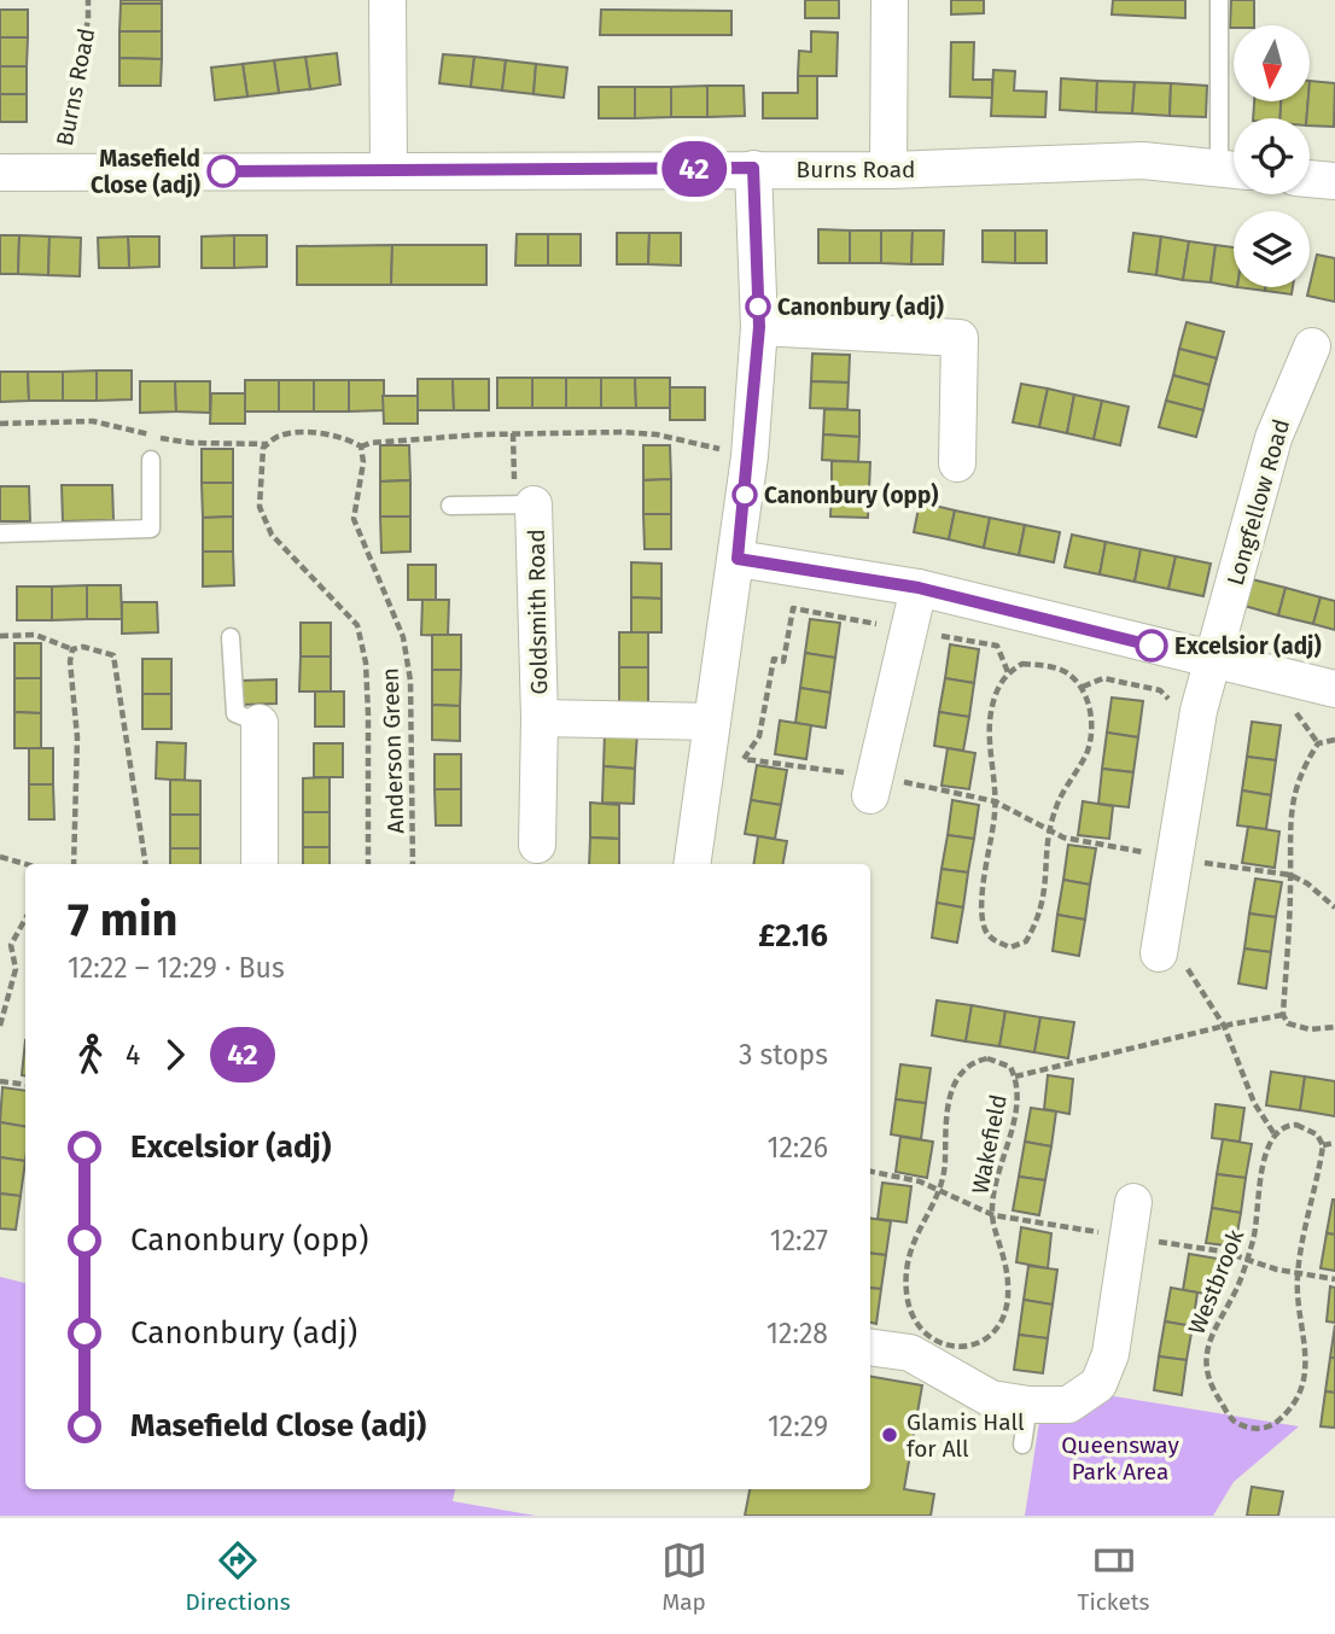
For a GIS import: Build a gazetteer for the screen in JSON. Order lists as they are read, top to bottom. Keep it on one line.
{"streets":{"street":["Burns Road","Longfellow Road","Goldsmith Road"],"path":["Anderson Green","Wakefield","Westbrook"]},"parks":["Queensway Park Area"],"places":["Masefield Close (adj)","Canonbury (adj)","Canonbury (opp)","Excelsior (adj)","Glamis Hall for All"],"lines":["bus line 42"],"north":"bottom","page":{"on_map":"42","heading":["7 min","12:22 – 12:29 · Bus","£2.16"],"legs":["4","42","3 stops"],"list":[{"name":"Excelsior (adj)","value":"12:26"},{"name":"Canonbury (opp)","value":"12:27"},{"name":"Canonbury (adj)","value":"12:28"},{"name":"Masefield Close (adj)","value":"12:29"}],"tabs":["Directions","Map","Tickets"]}}
